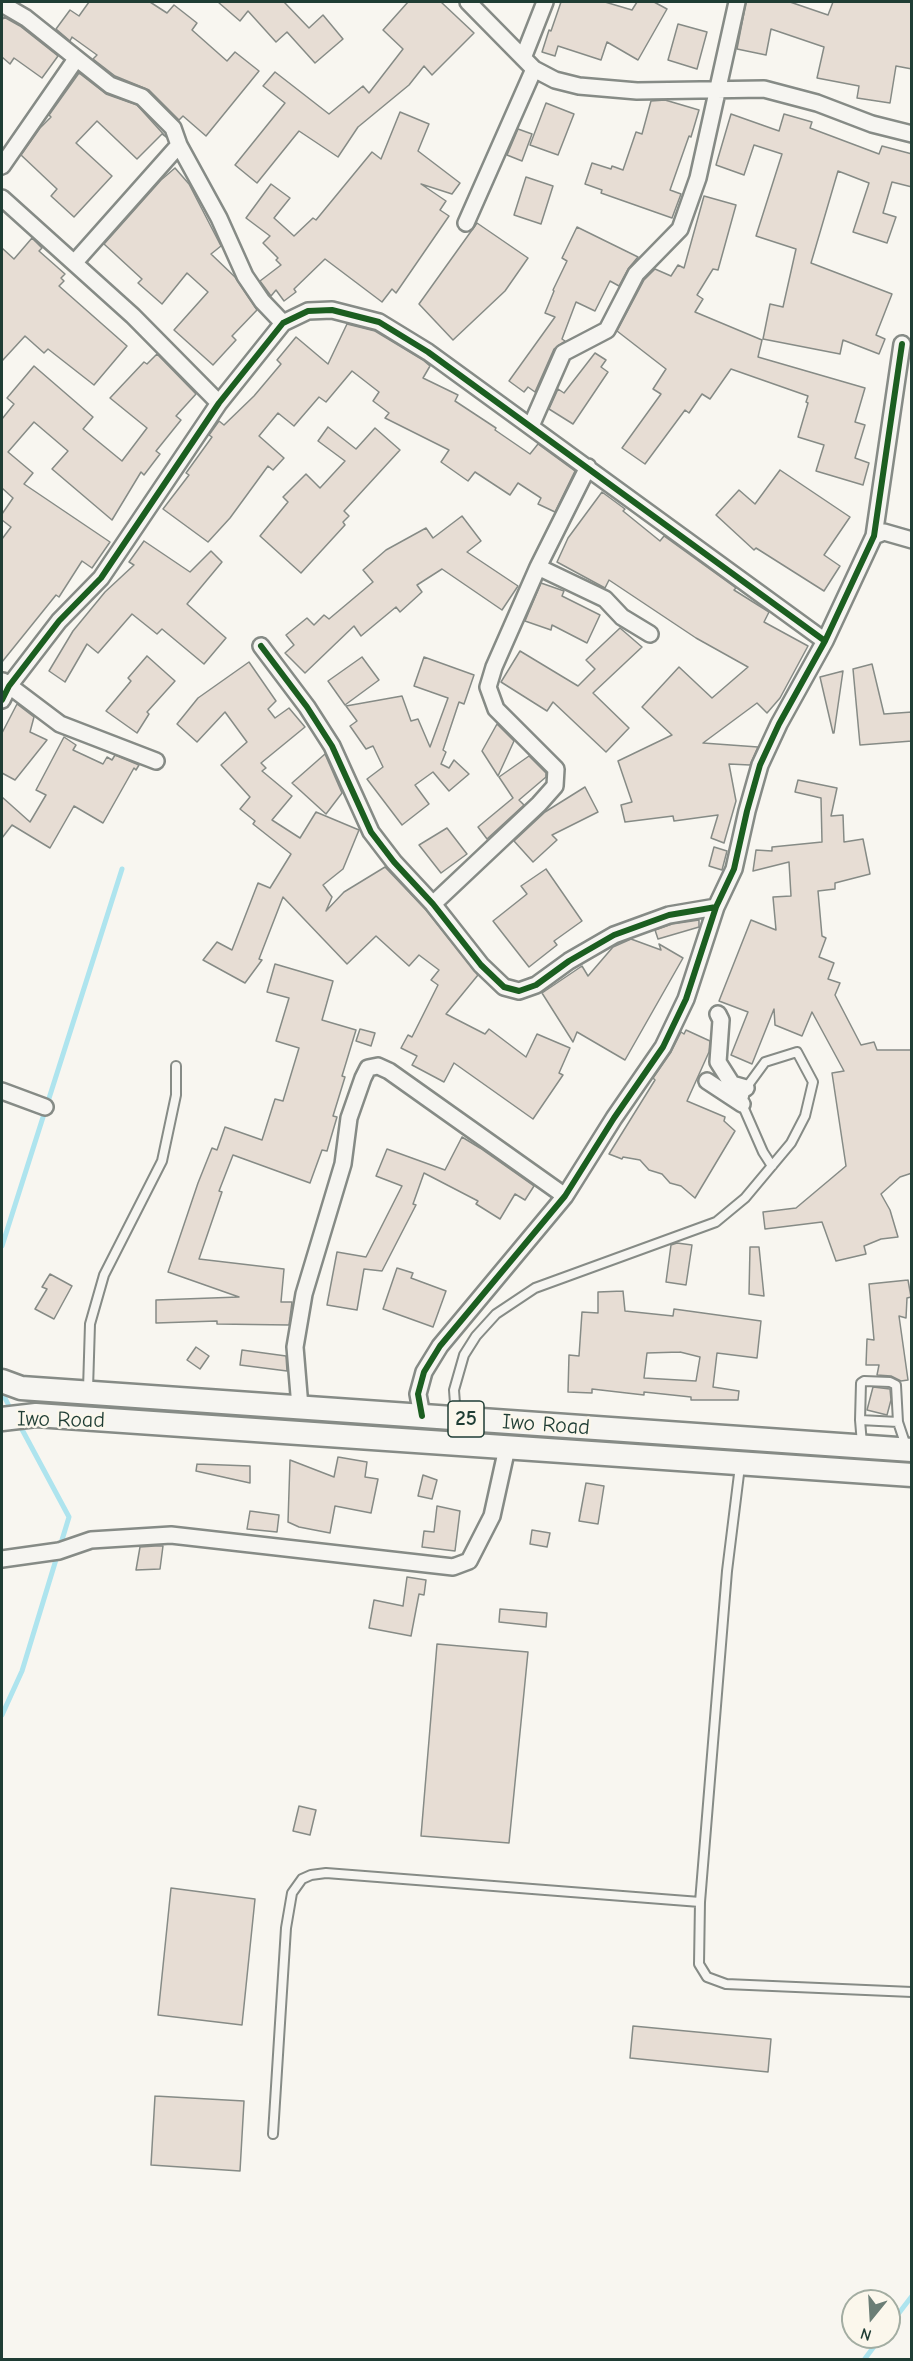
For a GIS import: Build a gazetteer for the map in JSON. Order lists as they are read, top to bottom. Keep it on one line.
{"streets":{"main road":["25","Iwo Road"]},"north":"bottom"}
